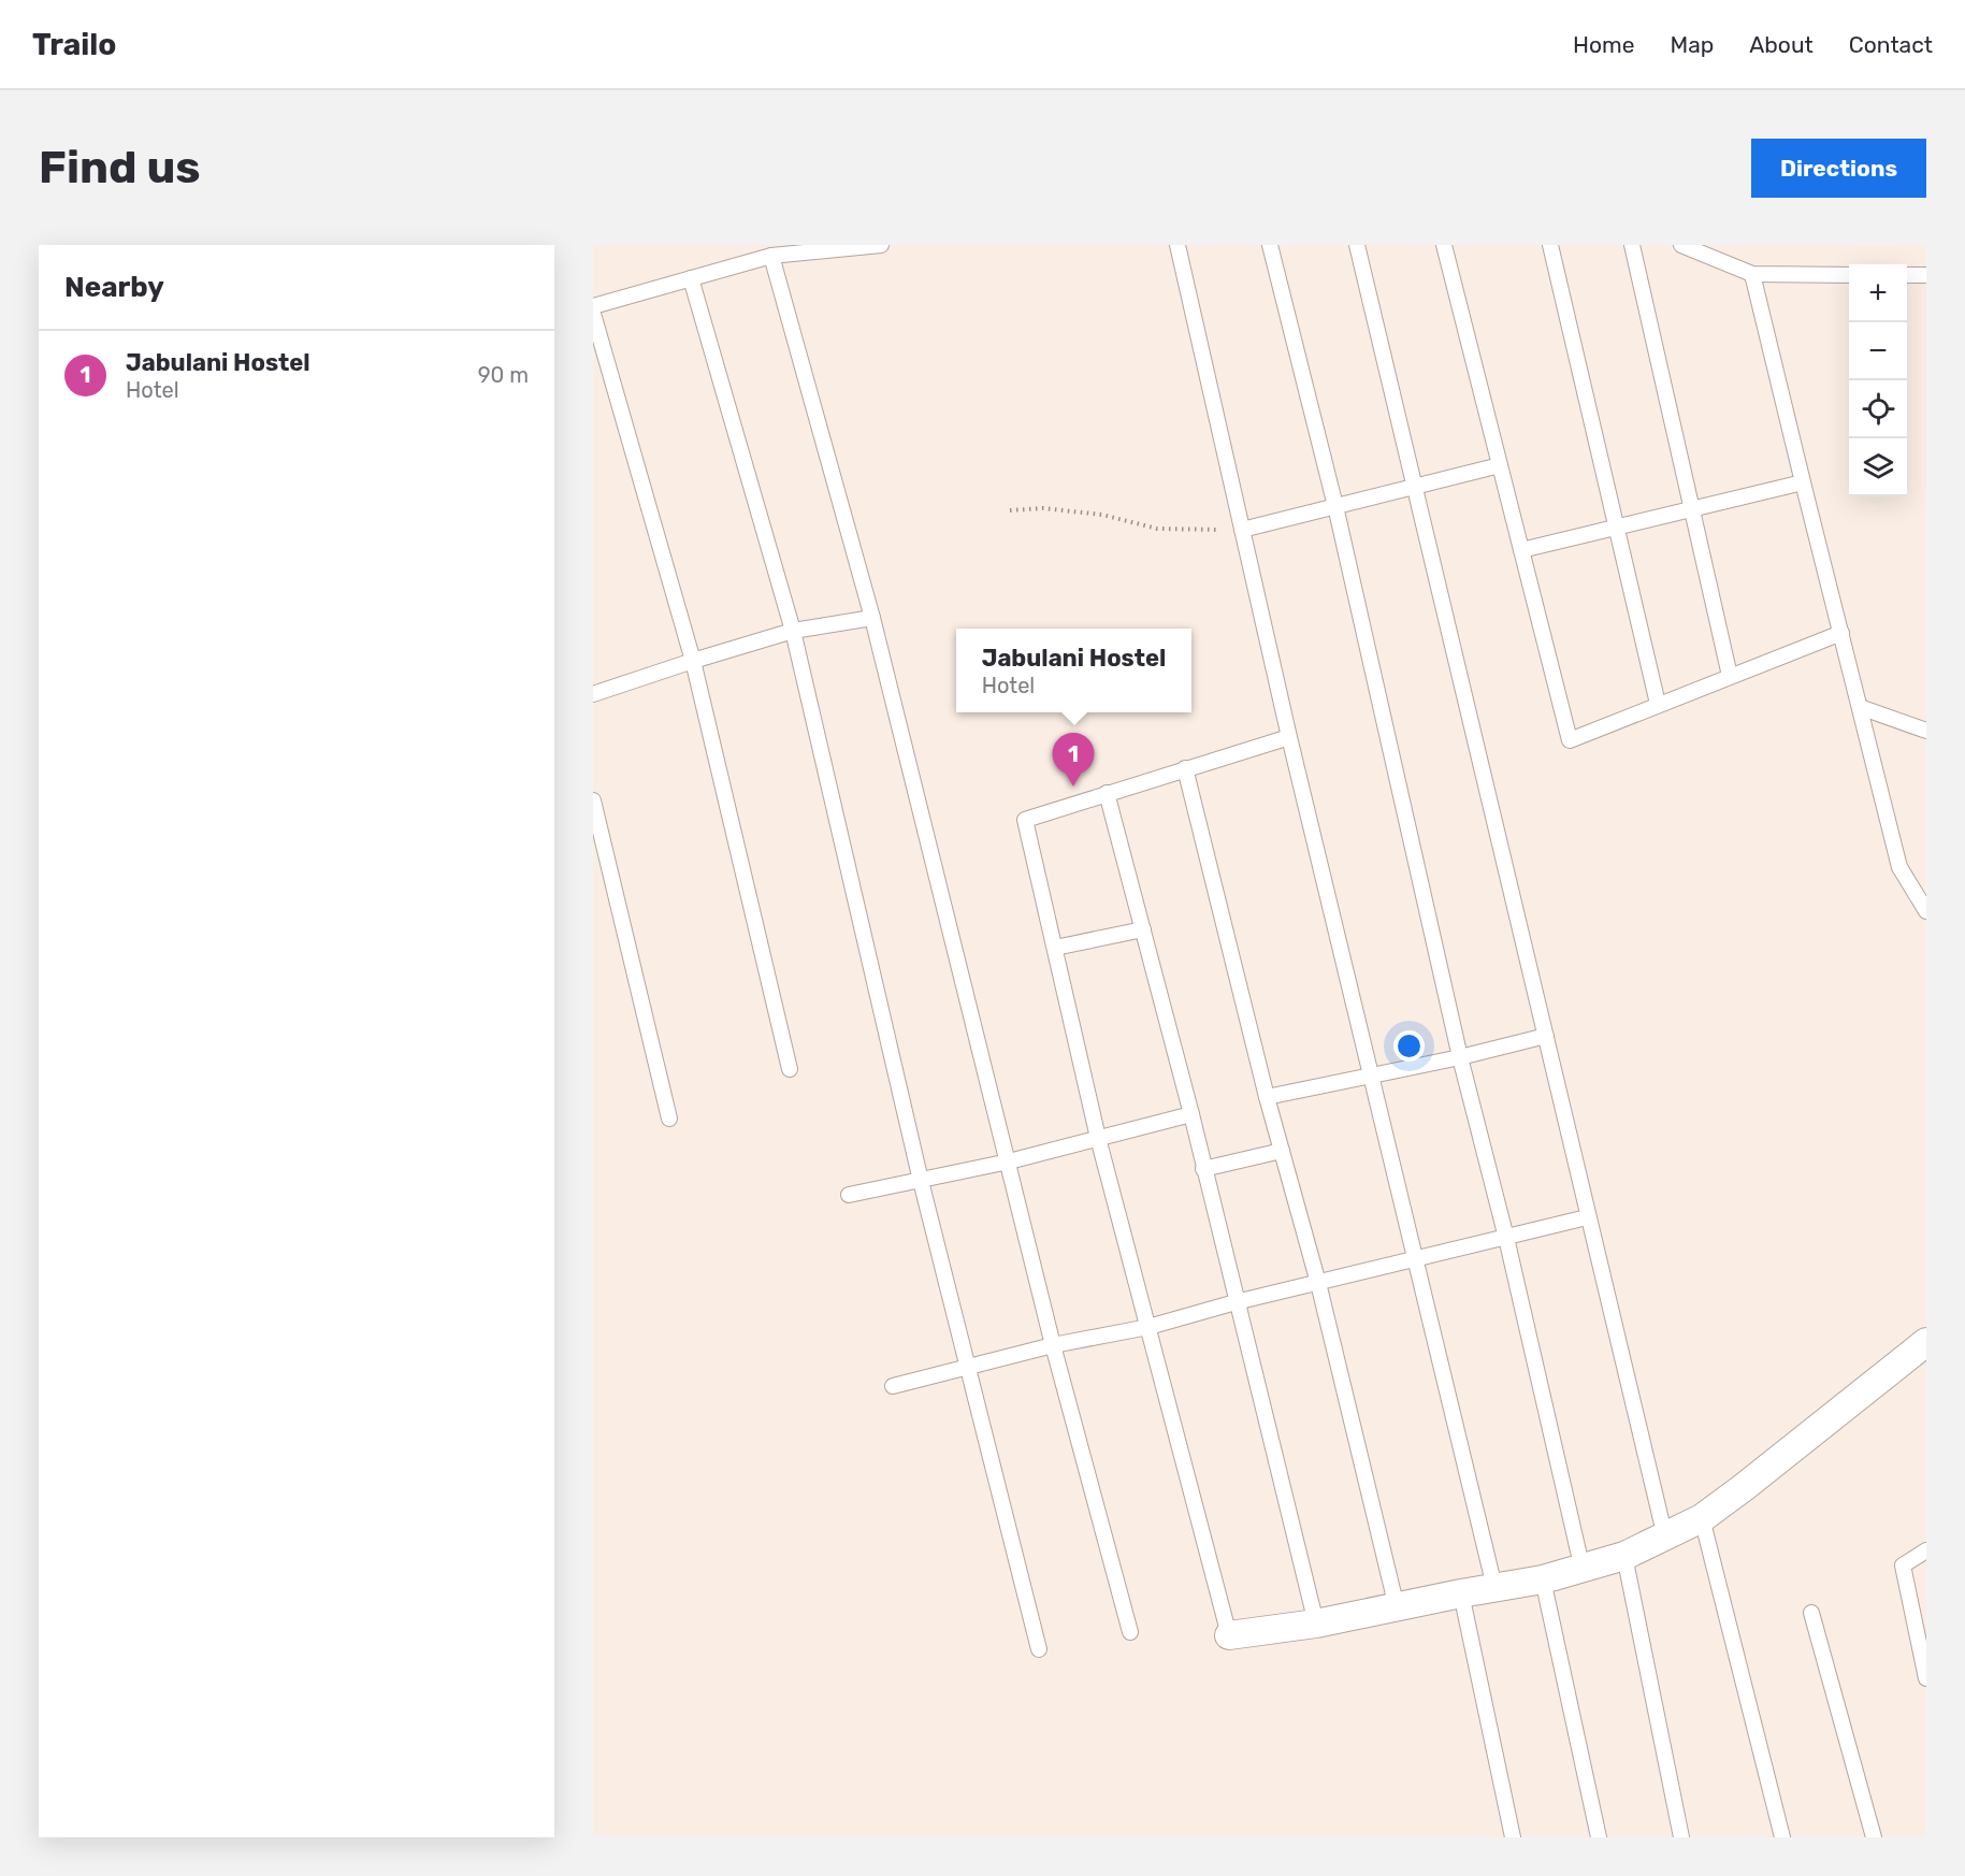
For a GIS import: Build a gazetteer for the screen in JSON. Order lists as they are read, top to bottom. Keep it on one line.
{"page":{"header":"Trailo","nav":["Home","Map","About","Contact"],"buttons":"Directions","title":"Find us","heading":"Nearby","map_buttons":["+","−"],"list":[{"mark":"1","name":"Jabulani Hostel","note":"Hotel","value":"90 m"}],"popup":["Jabulani Hostel","Hotel"],"pins":"1"}}
